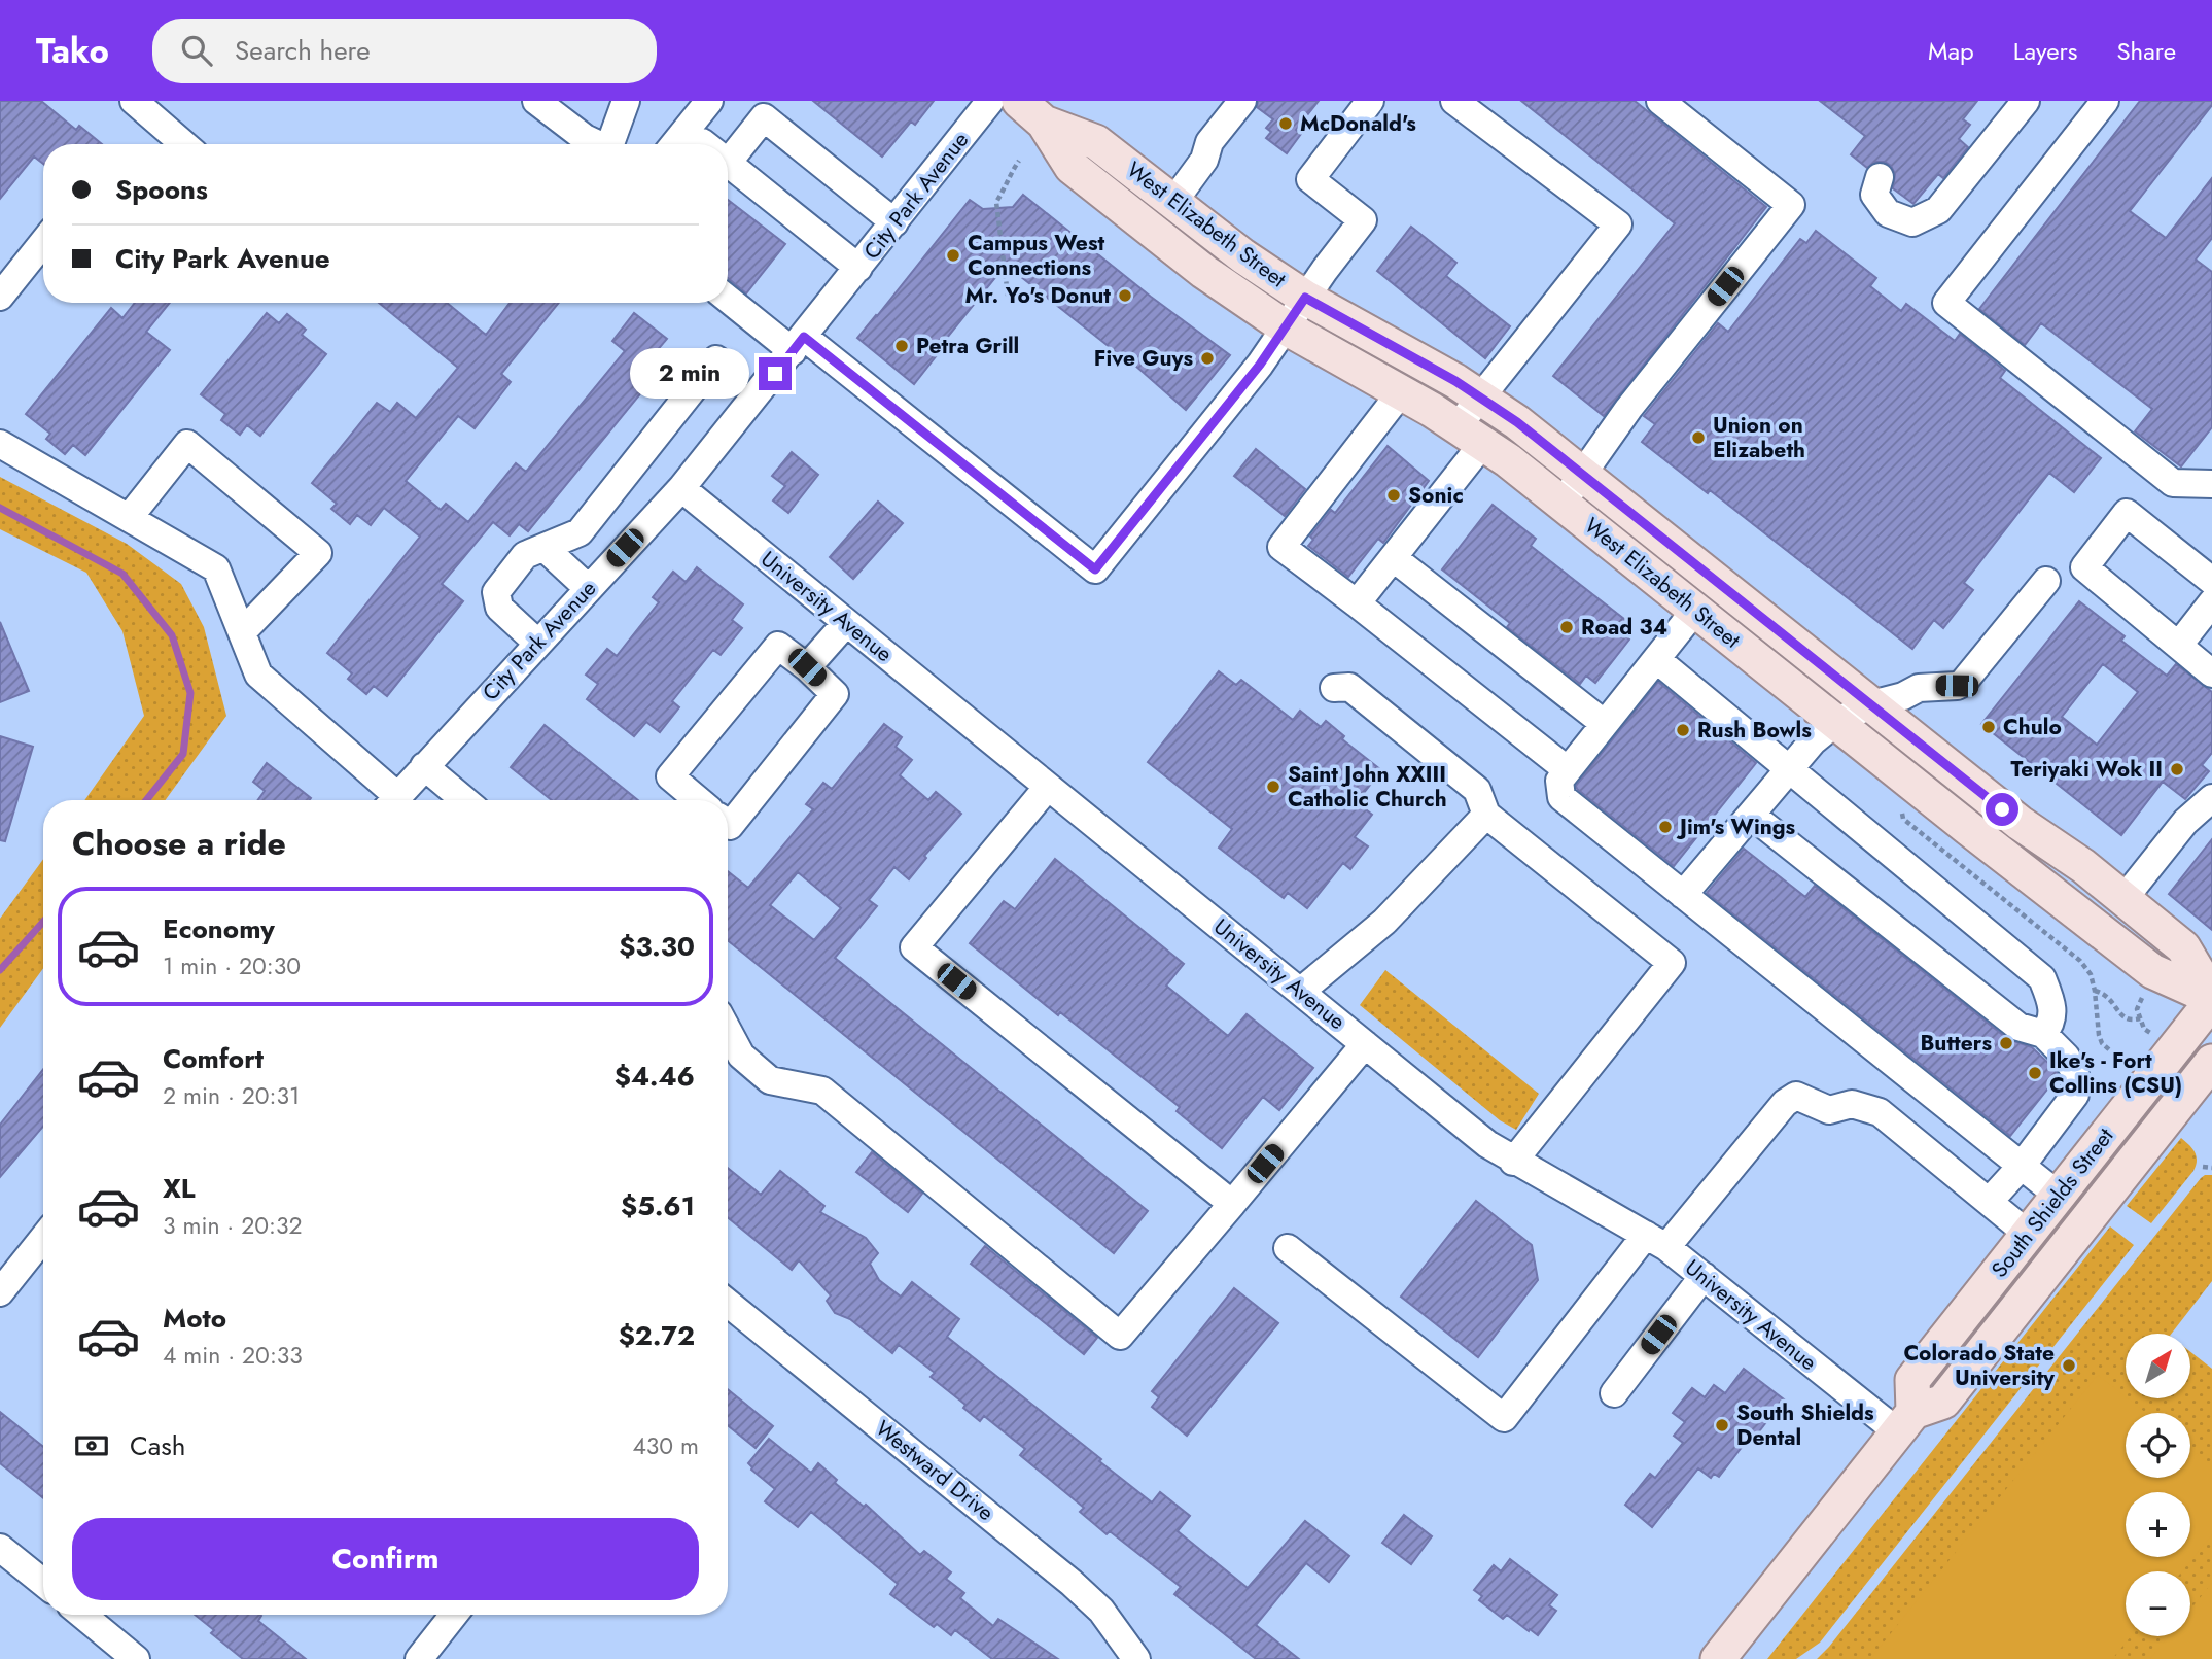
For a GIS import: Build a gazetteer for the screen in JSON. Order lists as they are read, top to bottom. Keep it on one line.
{"streets":{"main road":["West Elizabeth Street","South Shields Street"],"street":["City Park Avenue","University Avenue","Westward Drive"]},"crossings":[["City Park Avenue","University Avenue"],["West Elizabeth Street","South Shields Street"],["University Avenue","South Shields Street"]],"places":["McDonald's","Campus West Connections","Mr. Yo's Donut","Petra Grill","Five Guys","Union on Elizabeth","Sonic","Road 34","Chulo","Rush Bowls","Teriyaki Wok II","Saint John XXIII Catholic Church","Jim's Wings","Butters","Ike's - Fort Collins (CSU)","Colorado State University","South Shields Dental"],"north":"top right","page":{"header":"Tako","search":"Search here","nav":["Map","Layers","Share"],"banner":["Spoons","City Park Avenue"],"bubble":"2 min","heading":"Choose a ride","list":[{"name":"Economy","note":"1 min · 20:30","value":"$3.30"},{"name":"Comfort","note":"2 min · 20:31","value":"$4.46"},{"name":"XL","note":"3 min · 20:32","value":"$5.61"},{"name":"Moto","note":"4 min · 20:33","value":"$2.72"}],"map_buttons":["+","−"],"pay":["Cash","430 m"],"buttons":"Confirm"}}
